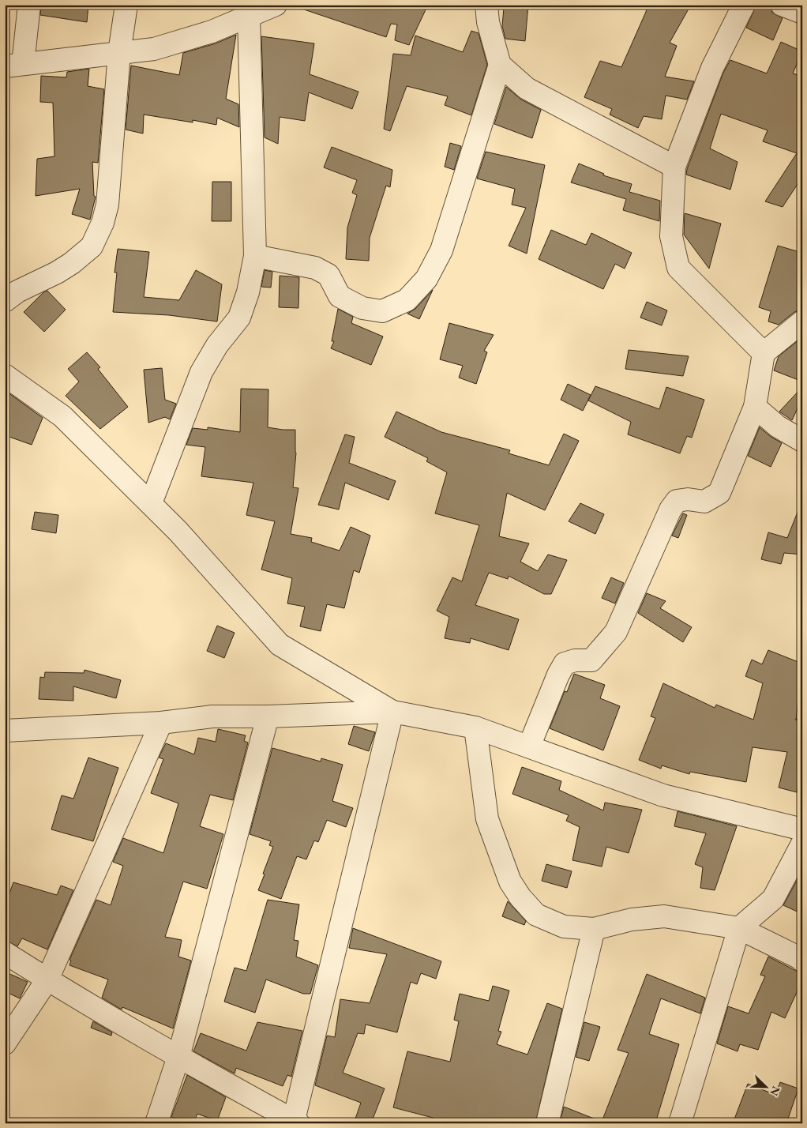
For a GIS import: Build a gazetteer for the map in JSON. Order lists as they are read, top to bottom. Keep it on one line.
{"north":"bottom right"}
